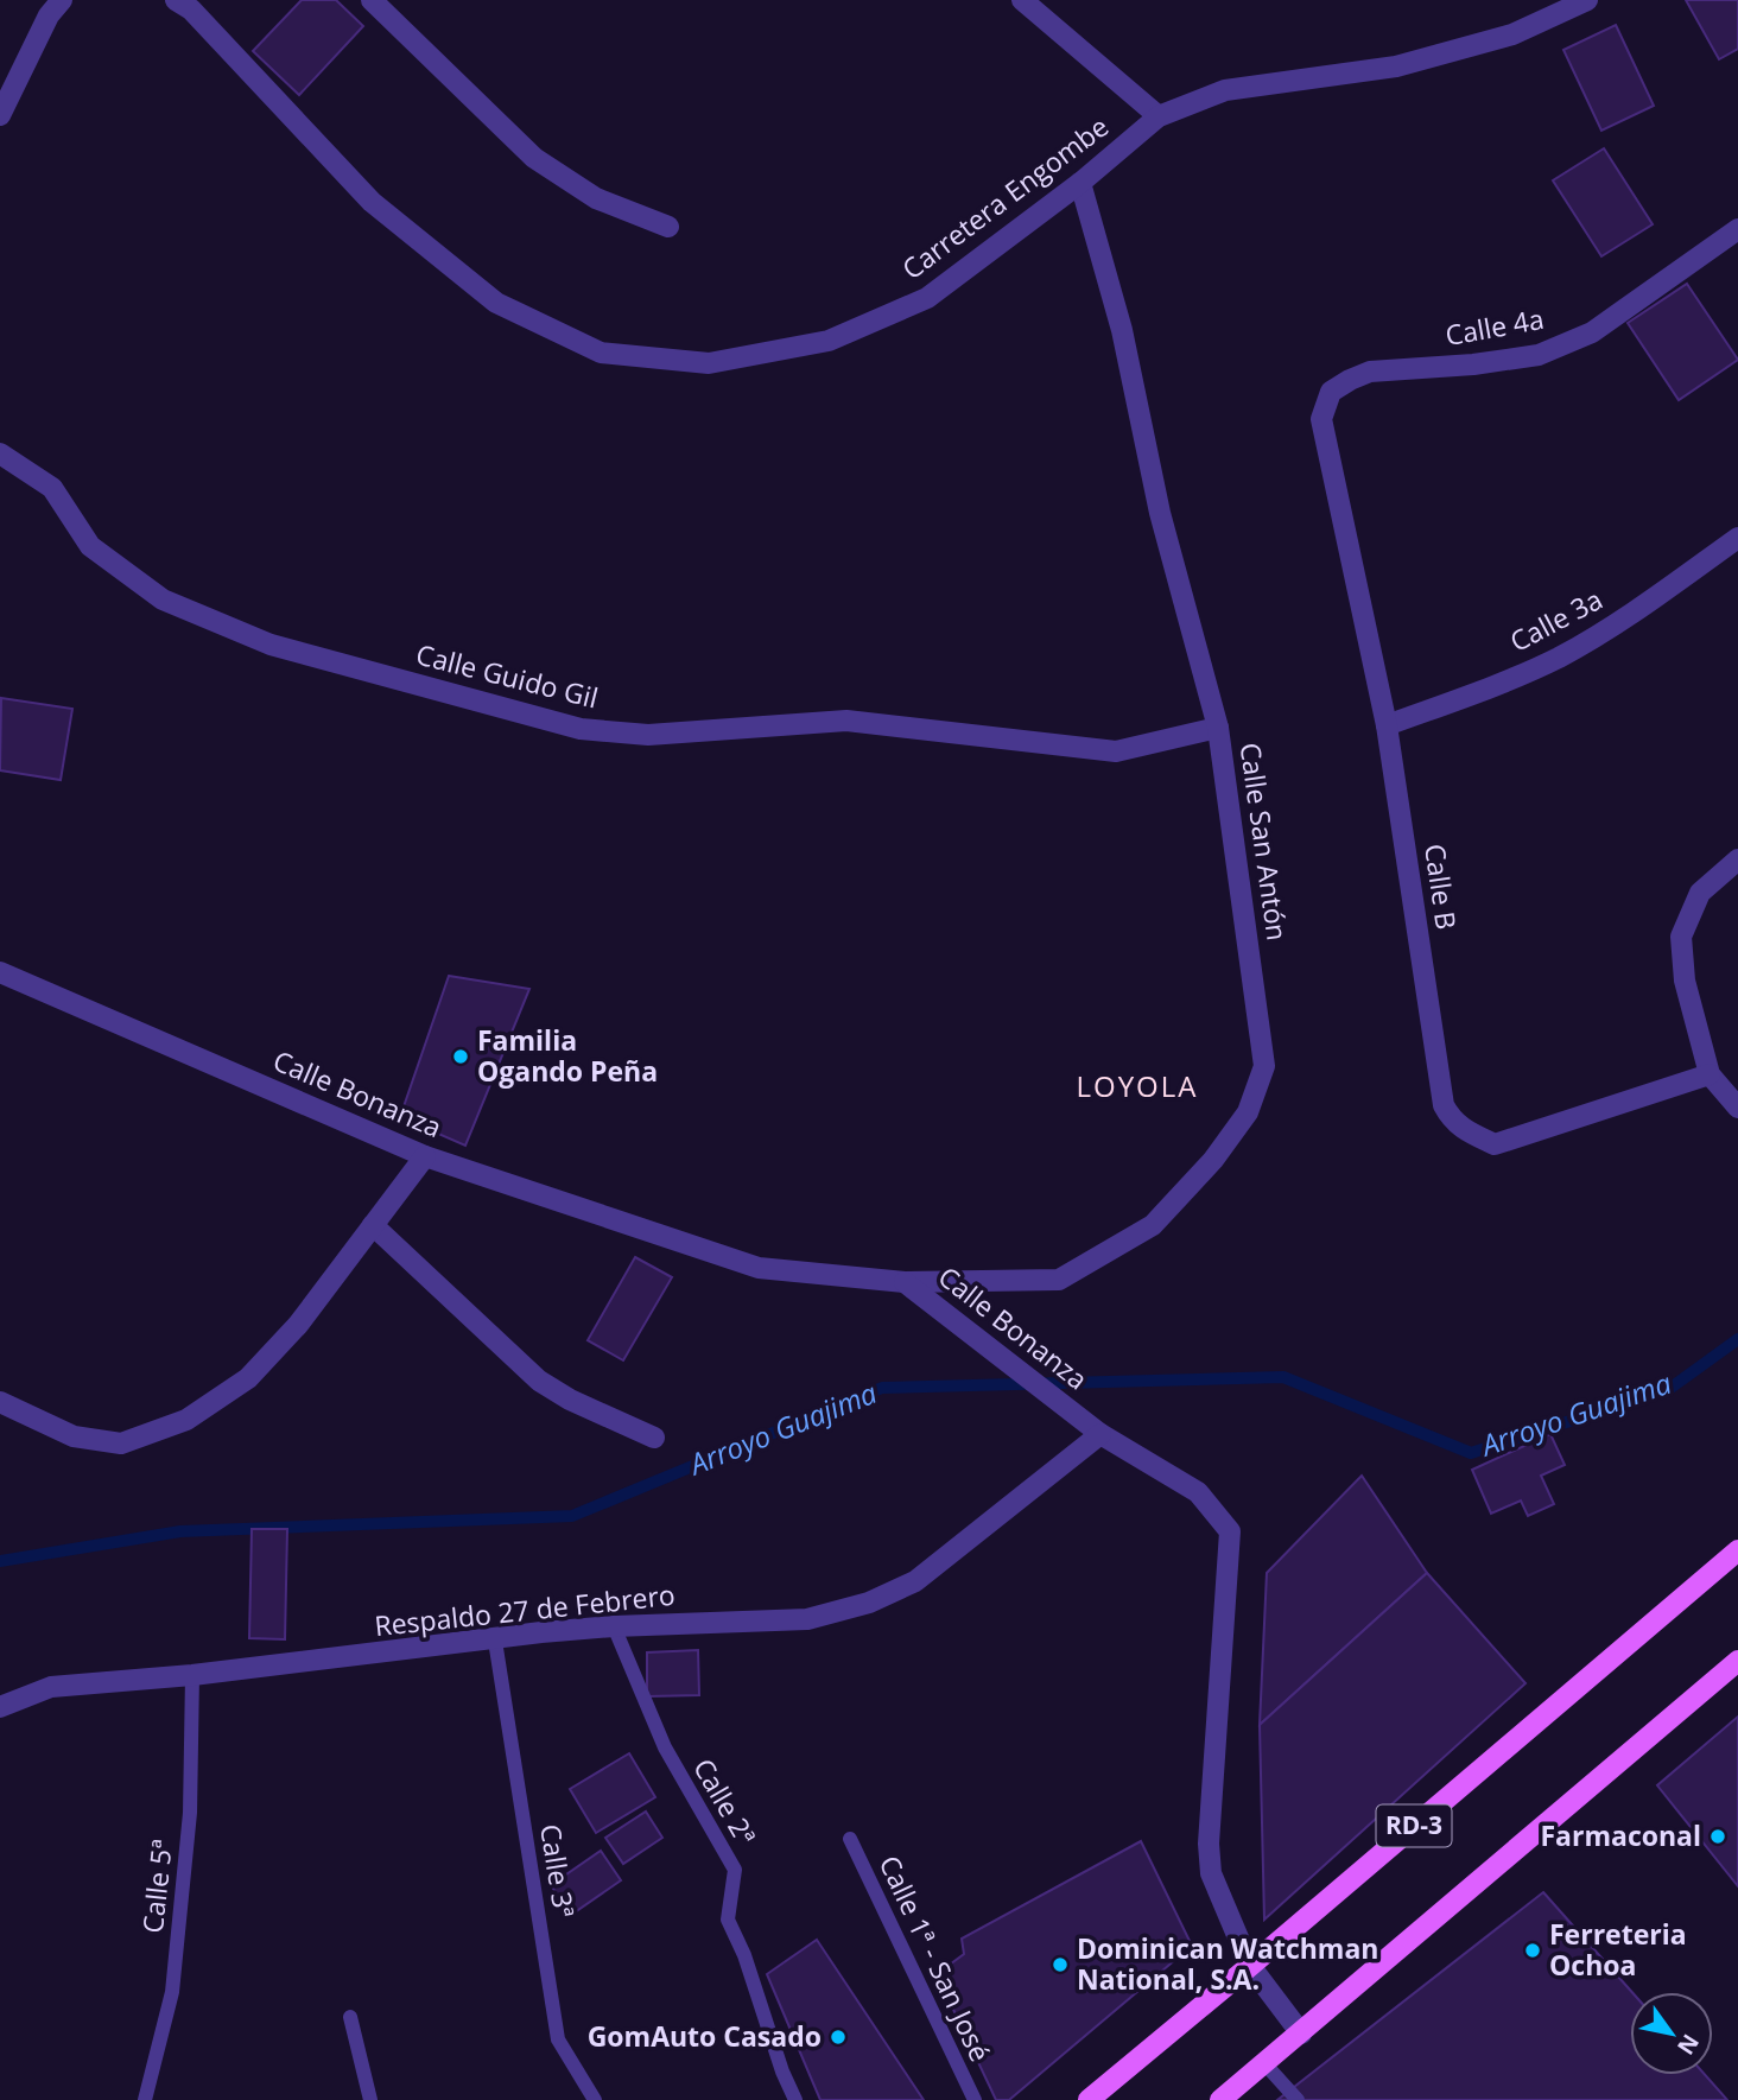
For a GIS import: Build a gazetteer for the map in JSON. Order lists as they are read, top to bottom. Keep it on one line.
{"streets":{"main road":["RD-3"],"street":["Carretera Engombe","Calle 4a","Calle 3a","Calle Guido Gil","Calle San Antón","Calle B","Calle Bonanza","Respaldo 27 de Febrero"],"lane":["Calle 2ª","Calle 3ª","Calle 5ª","Calle 1ª - San José"]},"crossings":[["Carretera Engombe","Calle San Antón"],["Calle 4a","Calle B"],["Calle 3a","Calle B"],["Calle Guido Gil","Calle San Antón"],["Calle San Antón","Calle Bonanza"],["Calle Bonanza","Respaldo 27 de Febrero"],["Calle Bonanza","RD-3"],["Respaldo 27 de Febrero","Calle 2ª"],["Respaldo 27 de Febrero","Calle 3ª"],["Respaldo 27 de Febrero","Calle 5ª"]],"districts":["LOYOLA"],"water":["Arroyo Guajima"],"places":["Familia Ogando Peña","Farmaconal","Ferreteria Ochoa","Dominican Watchman National, S.A.","GomAuto Casado"],"north":"bottom right"}
